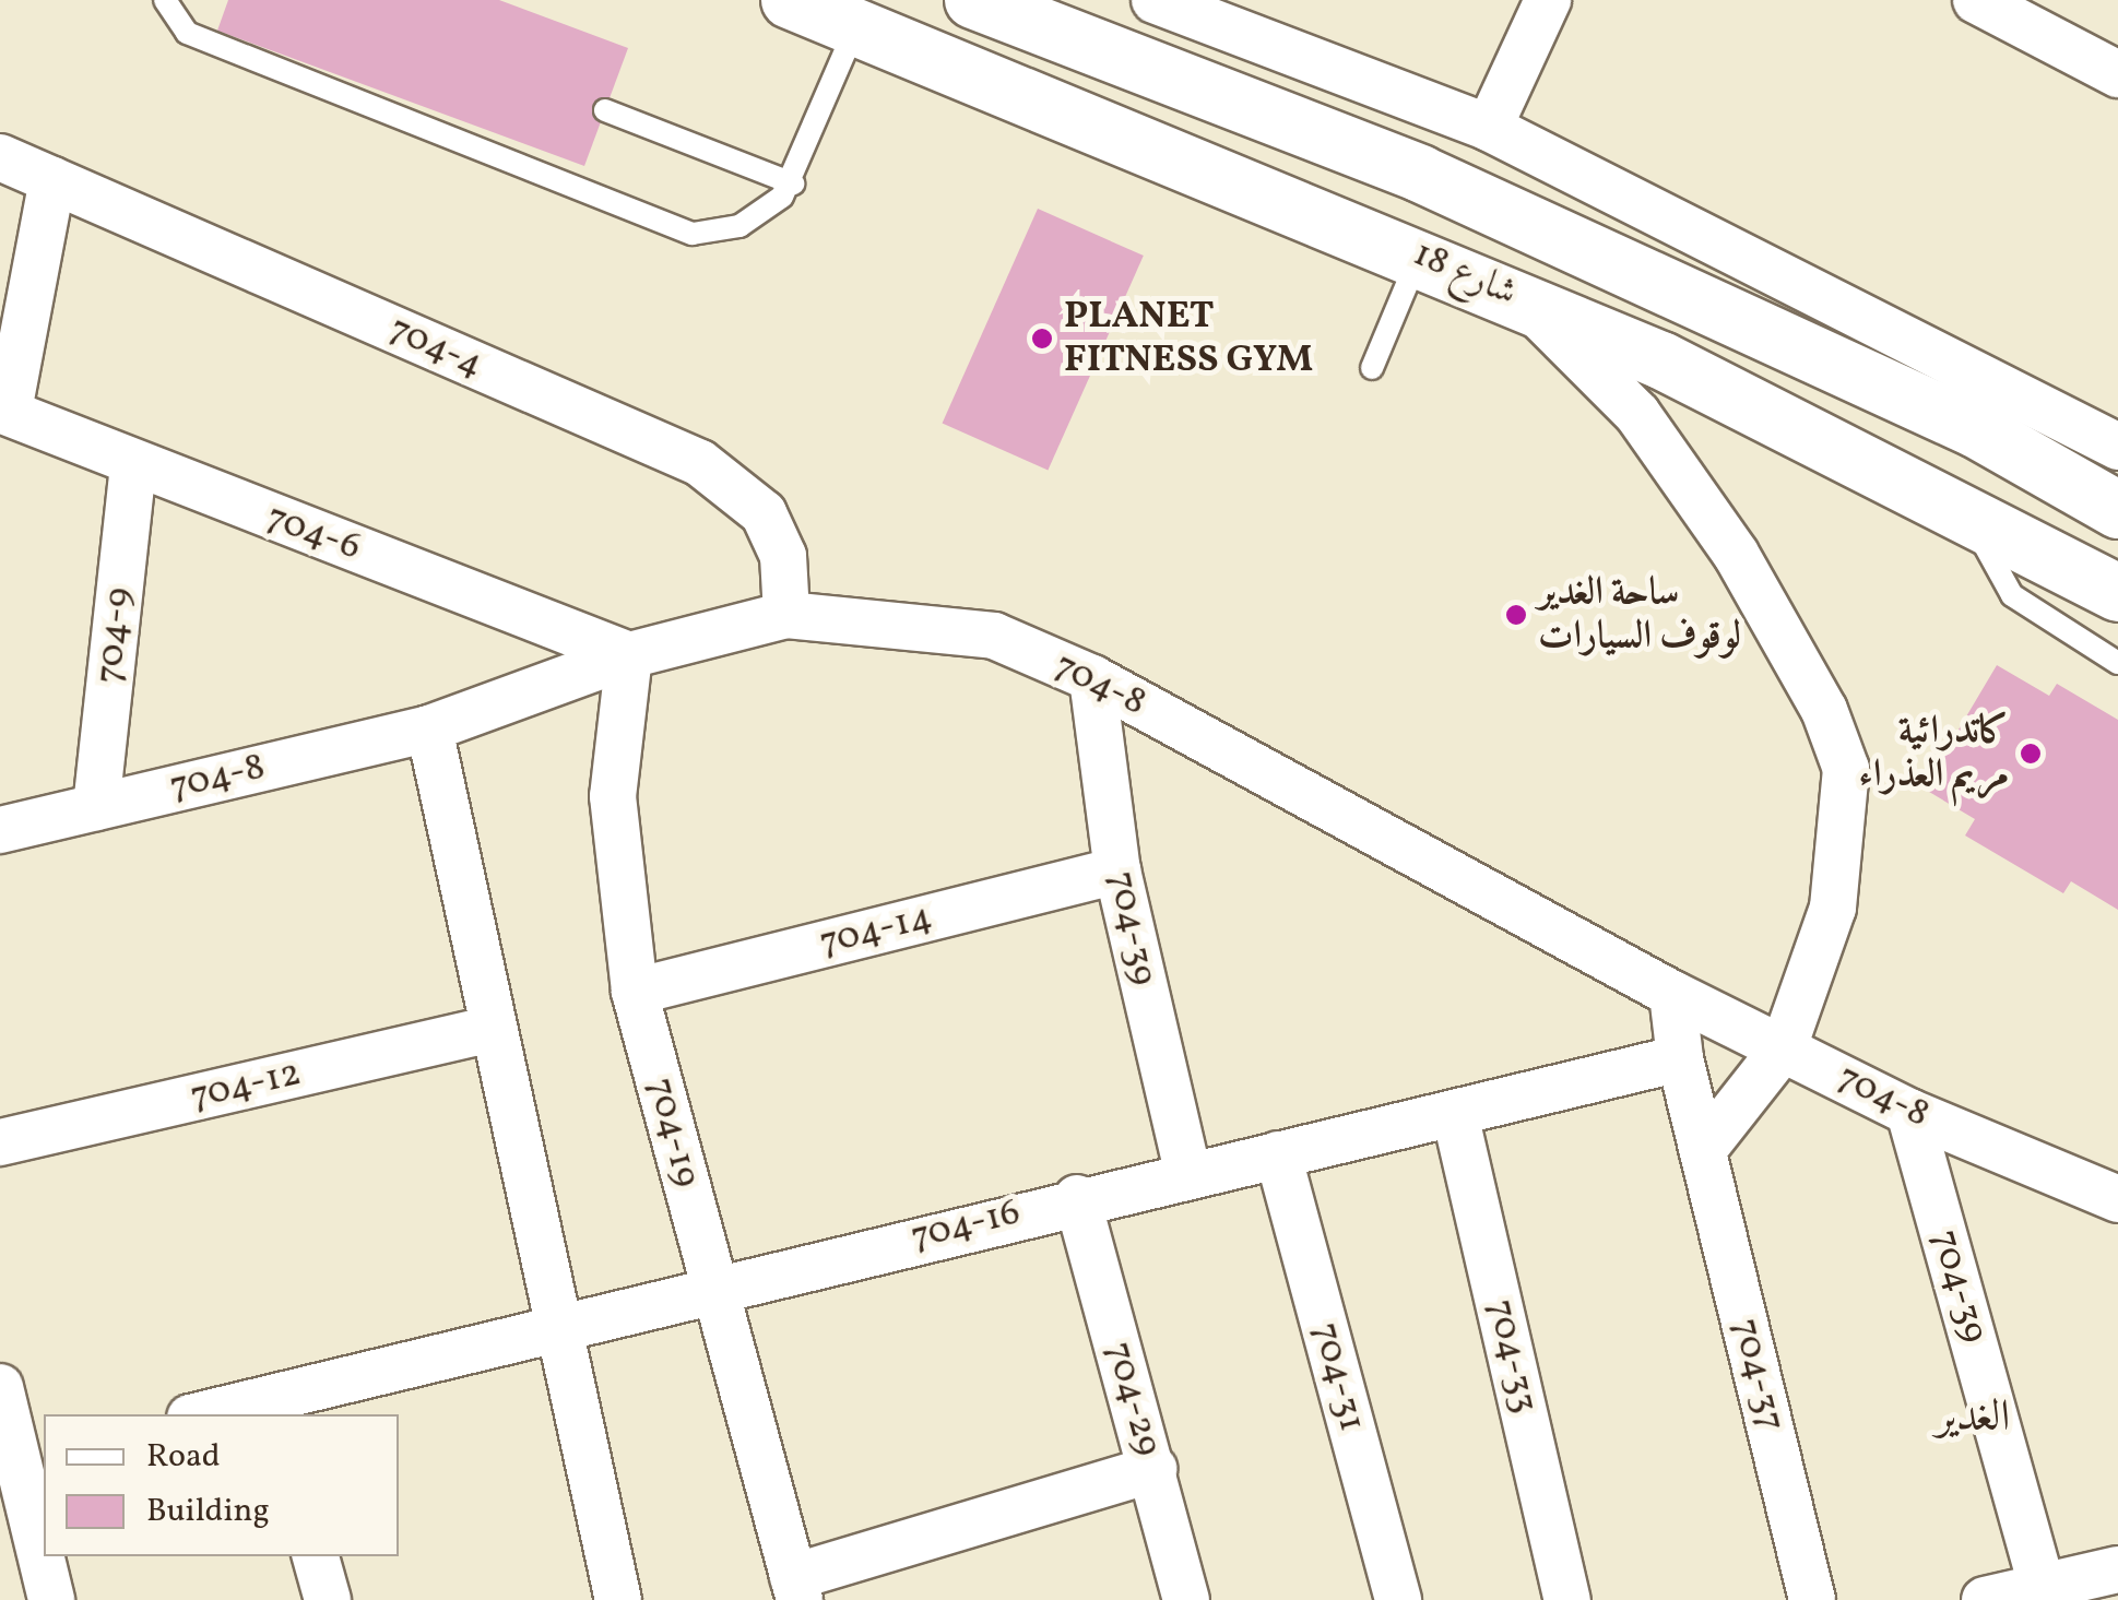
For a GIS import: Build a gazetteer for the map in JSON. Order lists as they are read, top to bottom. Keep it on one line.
{"streets":{"street":["شارع 18","704-4","704-6","704-9","704-8","704-39","704-14","704-12","704-19","704-16","704-33","704-37","704-31","704-29"]},"crossings":[["704-4","704-8"],["704-6","704-9"],["704-6","704-8"],["704-6","704-19"],["704-9","704-8"],["704-8","704-39"],["704-8","704-19"],["704-39","704-14"],["704-39","704-16"],["704-14","704-19"],["704-19","704-16"],["704-16","704-33"],["704-16","704-37"],["704-16","704-31"],["704-16","704-29"]],"districts":["الغدير"],"places":["PLANET FITNESS GYM","ساحة الغدير لوقوف السيارات","كاتدرائية مريم العذراء"],"legend":["Road","Building"]}
